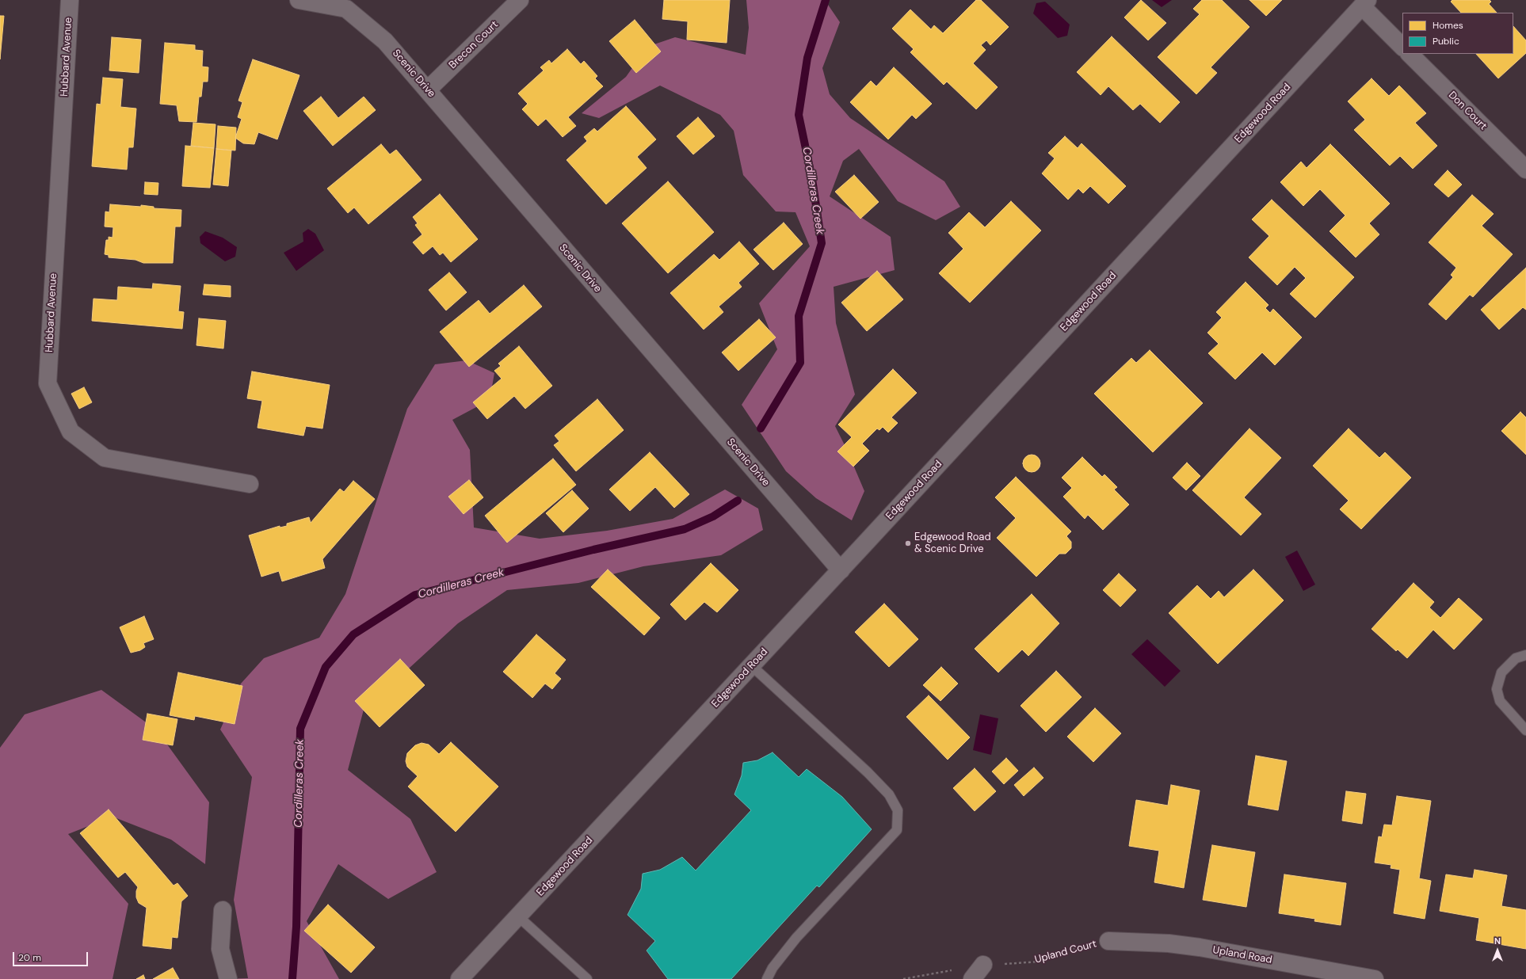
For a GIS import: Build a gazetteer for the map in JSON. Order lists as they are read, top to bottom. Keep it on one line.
{"streets":{"street":["Brecon Court","Hubbard Avenue","Scenic Drive","Don Court","Edgewood Road","Upland Road"],"path":["Upland Court"]},"crossings":[["Brecon Court","Scenic Drive"],["Scenic Drive","Edgewood Road"],["Upland Court","Upland Road"]],"water":["Cordilleras Creek"],"places":["Edgewood Road & Scenic Drive"],"legend":["Homes","Public"],"scale_bar":"20 m","north":"top"}
